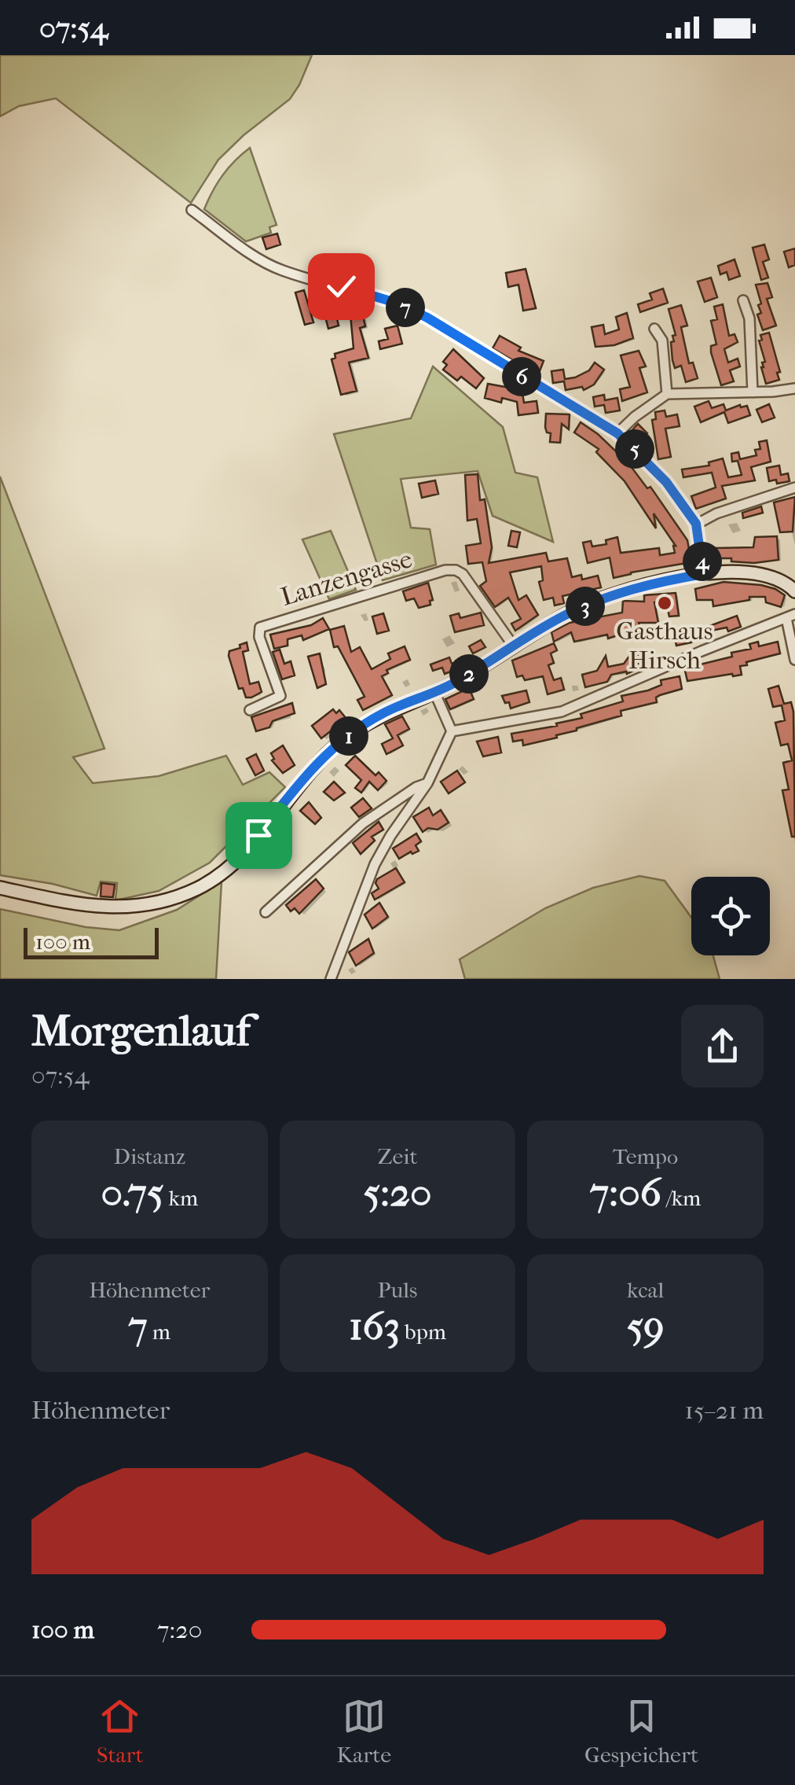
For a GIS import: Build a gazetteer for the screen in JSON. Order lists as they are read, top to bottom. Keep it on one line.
{"streets":{"street":["Lanzengasse"]},"places":["Gasthaus Hirsch"],"scale_bar":"100 m","page":{"status":"07:54","pins":["7","6","5","4","3","2","1"],"scale":"100 m","heading":["Morgenlauf","07:54"],"stats":[["Distanz","0.75 km"],["Zeit","5:20"],["Tempo","7:06 /km"],["Höhenmeter","7 m"],["Puls","163 bpm"],["kcal","59"]],"chart":["Höhenmeter","15–21 m"],"list":[{"name":"100 m","note":"7:20"}],"tabs":["Start","Karte","Gespeichert"]}}
